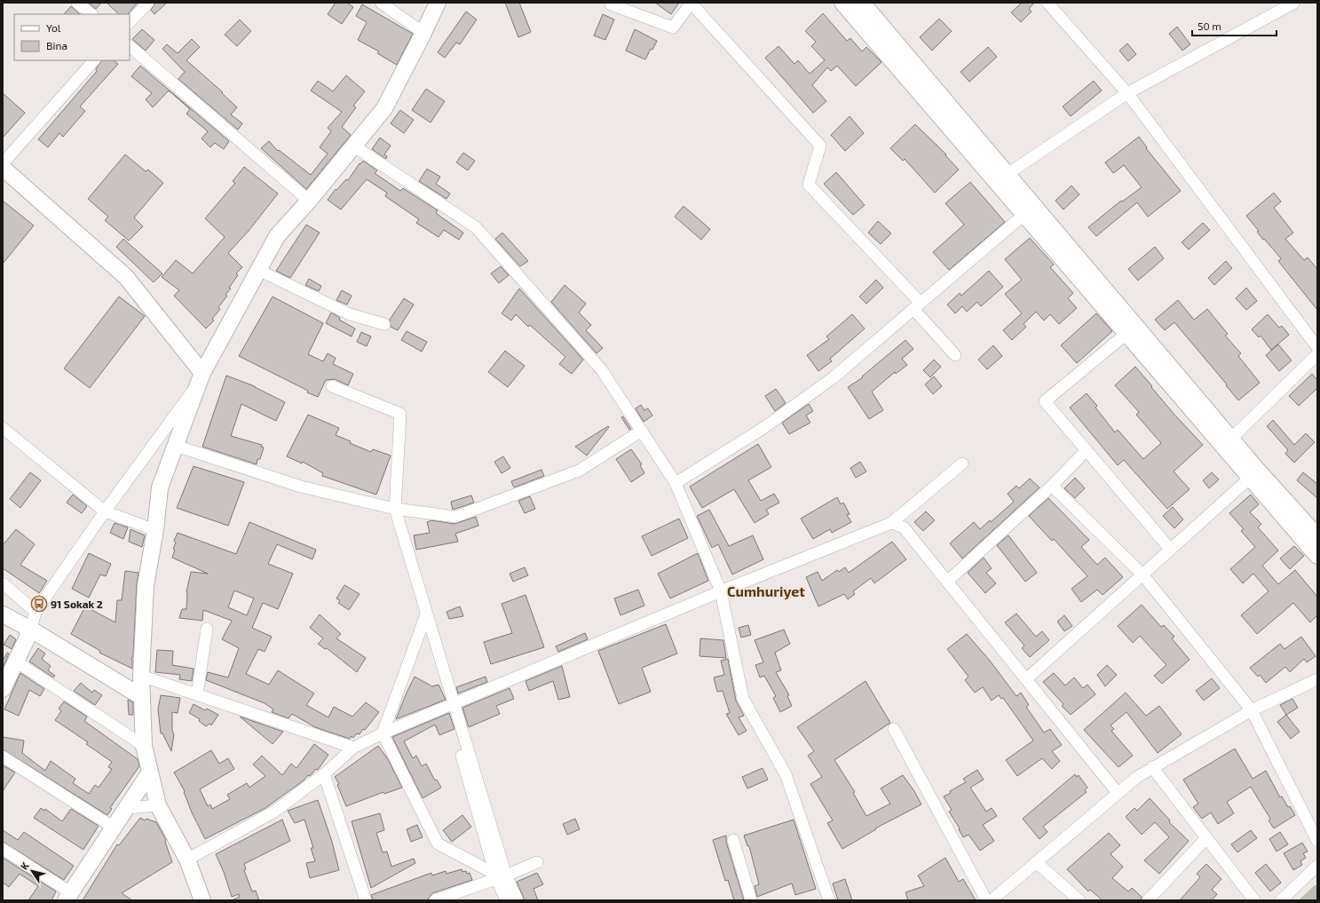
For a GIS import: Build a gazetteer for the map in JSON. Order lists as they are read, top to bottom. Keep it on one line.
{"districts":["Cumhuriyet"],"places":{"bus stop":["91 Sokak 2"]},"legend":["Yol","Bina"],"scale_bar":"50 m","north":"top left"}
